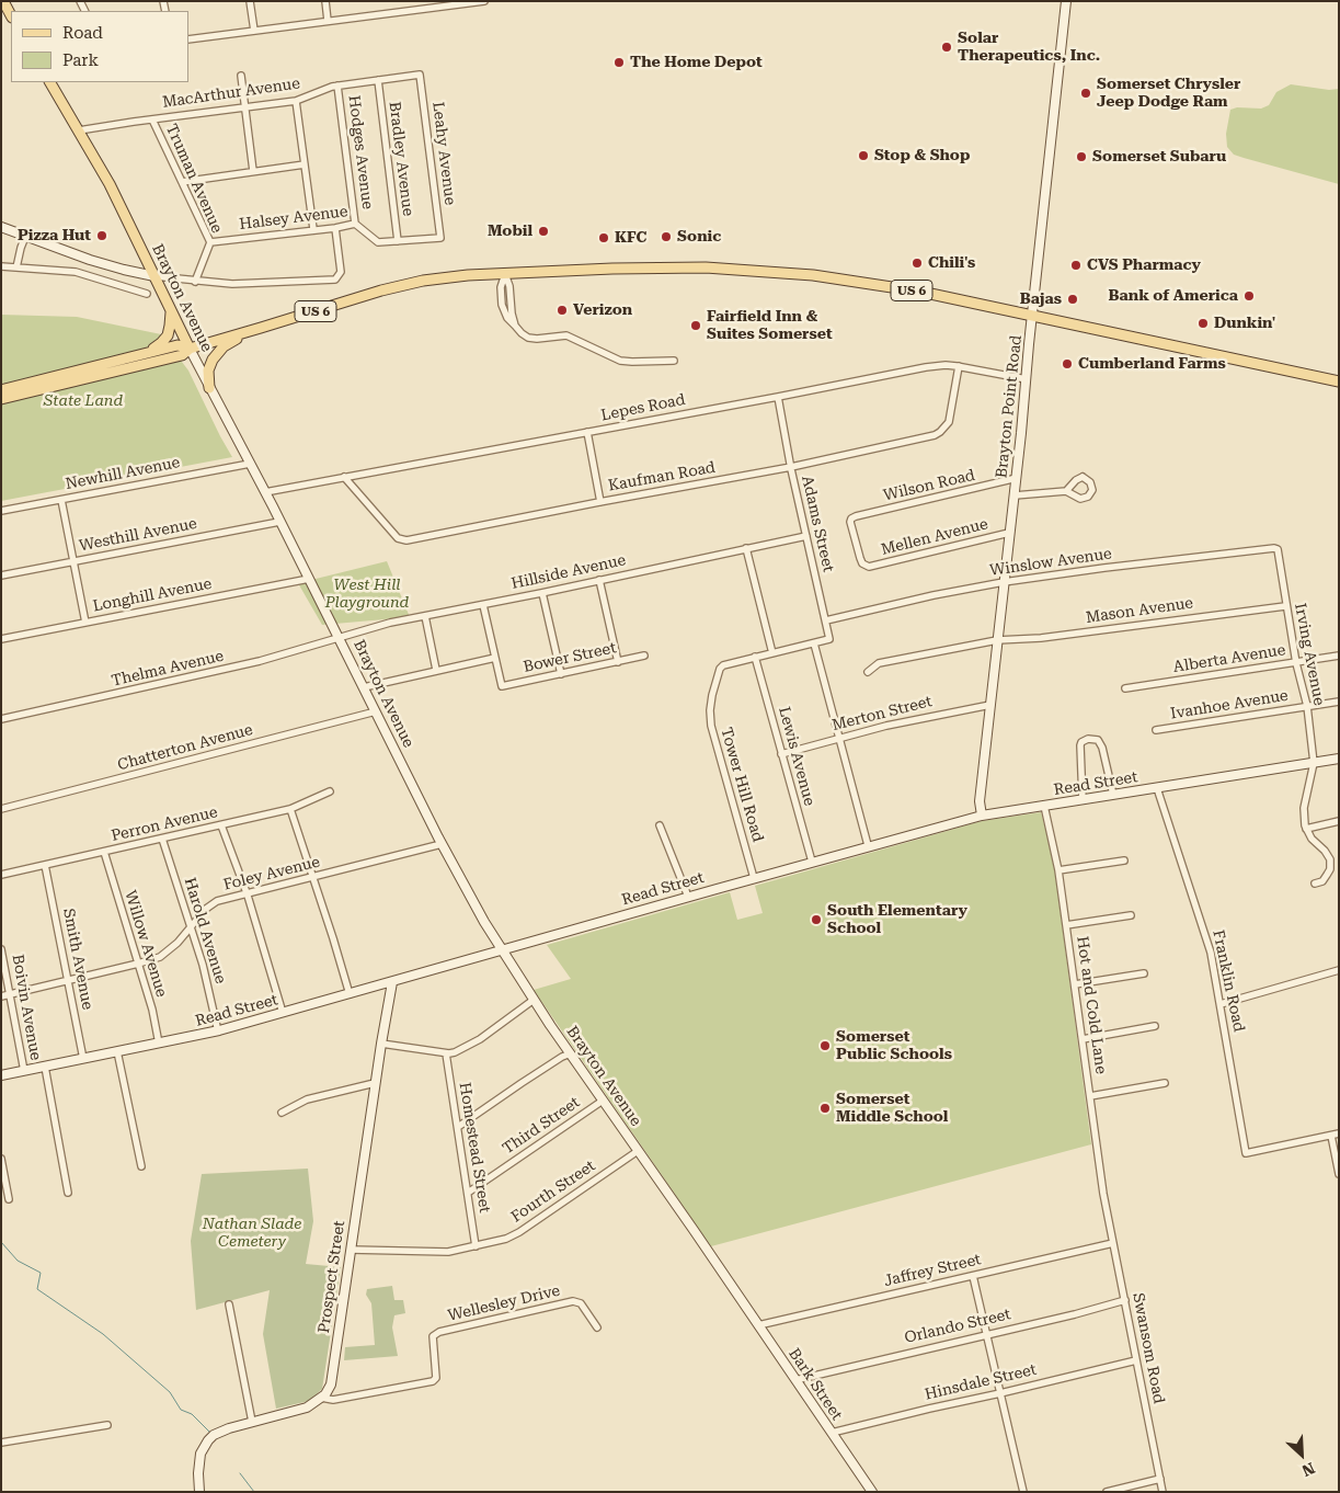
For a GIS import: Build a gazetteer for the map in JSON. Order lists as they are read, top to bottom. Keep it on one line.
{"streets":{"main road":["US 6","Brayton Avenue","Brayton Point Road","Read Street","Prospect Street","Bark Street"],"street":["MacArthur Avenue","Hodges Avenue","Leahy Avenue","Bradley Avenue","Truman Avenue","Halsey Avenue","Lepes Road","Newhill Avenue","Kaufman Road","Wilson Road","Adams Street","Westhill Avenue","Mellen Avenue","Winslow Avenue","Hillside Avenue","Longhill Avenue","Mason Avenue","Irving Avenue","Bower Street","Alberta Avenue","Thelma Avenue","Ivanhoe Avenue","Merton Street","Chatterton Avenue","Lewis Avenue","Tower Hill Road","Perron Avenue","Foley Avenue","Harold Avenue","Willow Avenue","Smith Avenue","Franklin Road","Hot and Cold Lane","Boivin Avenue","Third Street","Homestead Street","Fourth Street","Jaffrey Street","Wellesley Drive","Orlando Street","Swansom Road","Hinsdale Street"]},"crossings":[["MacArthur Avenue","Hodges Avenue"],["MacArthur Avenue","Leahy Avenue"],["MacArthur Avenue","Bradley Avenue"],["MacArthur Avenue","Truman Avenue"],["MacArthur Avenue","Brayton Avenue"],["Hodges Avenue","Halsey Avenue"],["Leahy Avenue","Halsey Avenue"],["Bradley Avenue","Halsey Avenue"],["Truman Avenue","Halsey Avenue"],["US 6","Brayton Avenue"],["US 6","Brayton Point Road"],["Brayton Avenue","Lepes Road"],["Brayton Avenue","Newhill Avenue"],["Brayton Avenue","Westhill Avenue"],["Brayton Avenue","Hillside Avenue"],["Brayton Avenue","Longhill Avenue"],["Brayton Avenue","Thelma Avenue"],["Brayton Avenue","Chatterton Avenue"],["Brayton Avenue","Read Street"],["Brayton Avenue","Foley Avenue"],["Brayton Avenue","Third Street"],["Brayton Avenue","Fourth Street"],["Brayton Avenue","Bark Street"],["Brayton Point Road","Lepes Road"],["Brayton Point Road","Wilson Road"],["Brayton Point Road","Mellen Avenue"],["Brayton Point Road","Winslow Avenue"],["Brayton Point Road","Mason Avenue"],["Brayton Point Road","Merton Street"],["Brayton Point Road","Read Street"],["Lepes Road","Kaufman Road"],["Lepes Road","Adams Street"],["Kaufman Road","Adams Street"],["Wilson Road","Mellen Avenue"],["Adams Street","Winslow Avenue"],["Adams Street","Hillside Avenue"],["Winslow Avenue","Irving Avenue"],["Hillside Avenue","Thelma Avenue"],["Mason Avenue","Irving Avenue"],["Irving Avenue","Alberta Avenue"],["Irving Avenue","Ivanhoe Avenue"],["Irving Avenue","Read Street"],["Merton Street","Lewis Avenue"],["Lewis Avenue","Read Street"],["Lewis Avenue","Tower Hill Road"],["Read Street","Tower Hill Road"],["Read Street","Harold Avenue"],["Read Street","Willow Avenue"],["Read Street","Smith Avenue"],["Read Street","Franklin Road"],["Read Street","Hot and Cold Lane"],["Read Street","Boivin Avenue"],["Read Street","Prospect Street"],["Perron Avenue","Harold Avenue"],["Perron Avenue","Willow Avenue"],["Perron Avenue","Smith Avenue"],["Foley Avenue","Harold Avenue"],["Foley Avenue","Willow Avenue"],["Foley Avenue","Smith Avenue"],["Foley Avenue","Boivin Avenue"],["Hot and Cold Lane","Swansom Road"],["Third Street","Homestead Street"],["Homestead Street","Fourth Street"],["Fourth Street","Prospect Street"],["Jaffrey Street","Swansom Road"],["Jaffrey Street","Bark Street"],["Prospect Street","Wellesley Drive"],["Orlando Street","Swansom Road"],["Orlando Street","Bark Street"],["Swansom Road","Hinsdale Street"],["Hinsdale Street","Bark Street"]],"parks":["State Land","West Hill Playground","Nathan Slade Cemetery"],"places":["Solar Therapeutics, Inc.","The Home Depot","Somerset Chrysler Jeep Dodge Ram","Stop & Shop","Somerset Subaru","Mobil","Pizza Hut","Sonic","KFC","Chili's","CVS Pharmacy","Bank of America","Bajas","Verizon","Dunkin'","Fairfield Inn & Suites Somerset","Cumberland Farms","South Elementary School","Somerset Public Schools","Somerset Middle School"],"legend":["Road","Park"],"north":"bottom right"}
